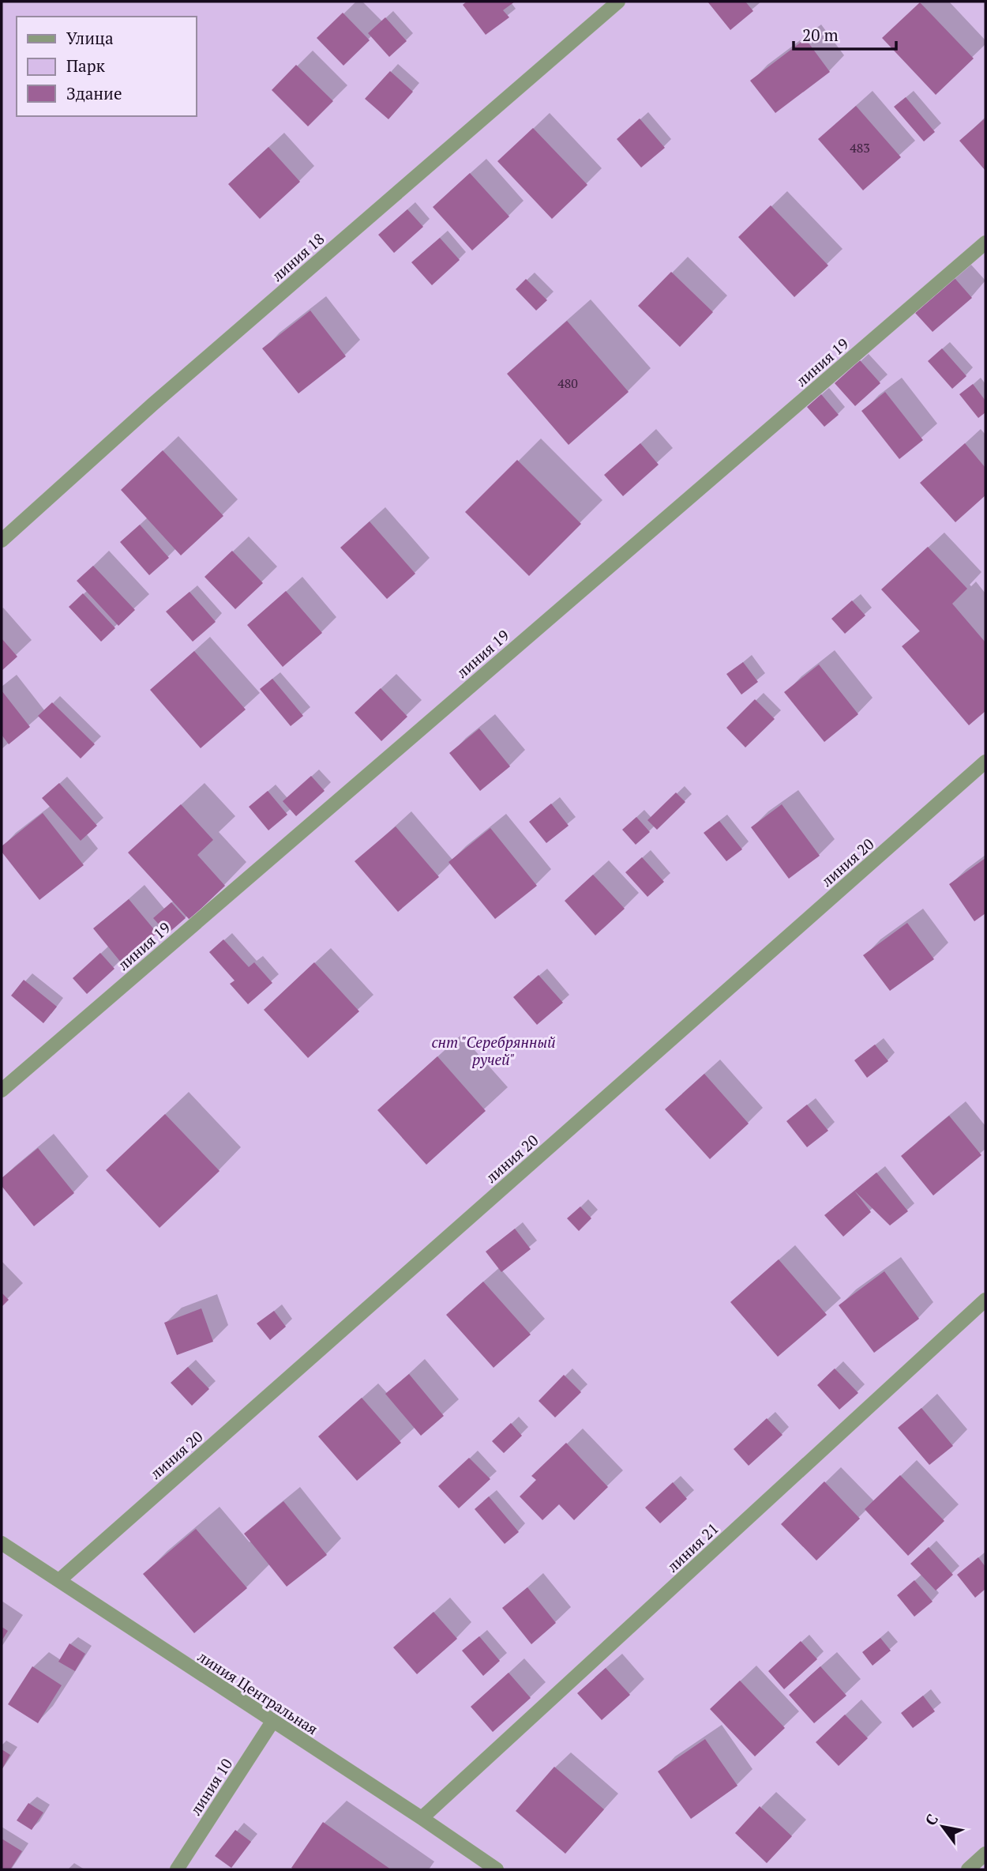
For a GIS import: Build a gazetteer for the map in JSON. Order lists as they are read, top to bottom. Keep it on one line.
{"streets":{"street":["линия 18","линия 19","линия 20","линия 21","линия Центральная","линия 10"]},"crossings":[["линия 20","линия Центральная"],["линия 21","линия Центральная"],["линия Центральная","линия 10"]],"parks":["снт \"Серебрянный ручей\""],"house_numbers":["483","480"],"legend":["Улица","Парк","Здание"],"scale_bar":"20 m","north":"top left"}
